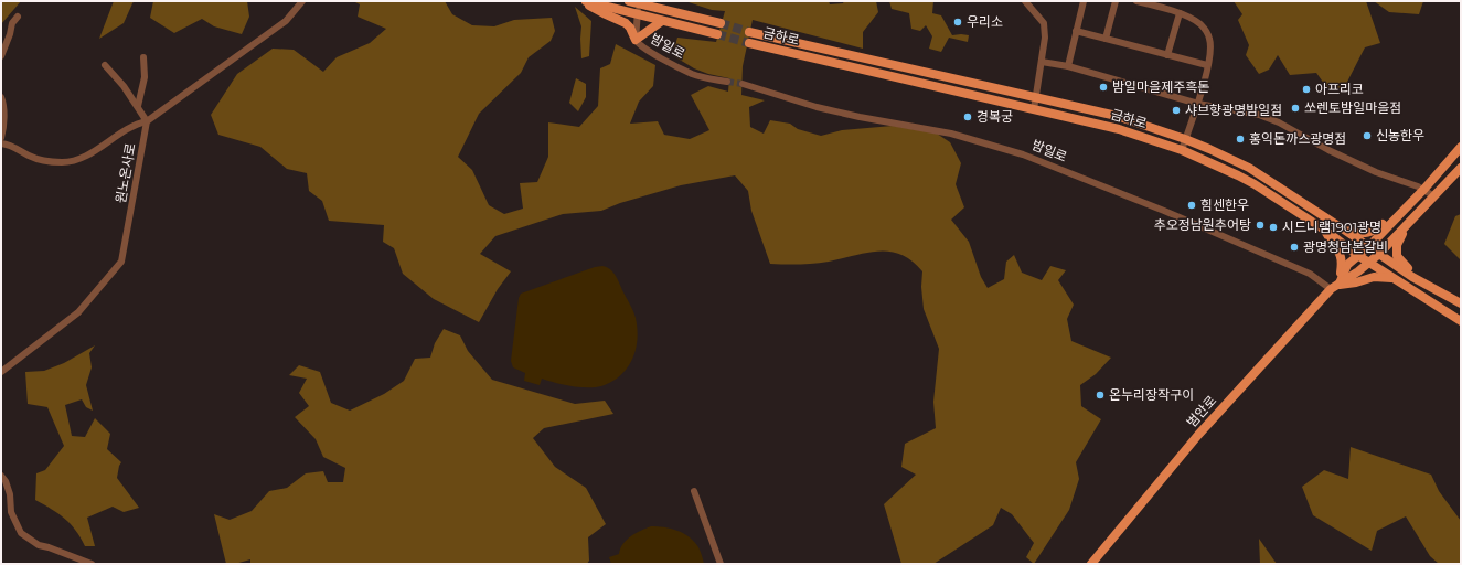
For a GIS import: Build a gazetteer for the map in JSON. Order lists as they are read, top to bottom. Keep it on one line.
{"streets":{"main road":["금하로","범안로"],"street":["밤일로","원노온사로"]},"crossings":[["금하로","범안로"],["밤일로","범안로"]],"places":["우리소","밤일마을제주흑돈","아프리코","쏘렌토밤일마을점","샤브향광명밤일점","경복궁","신농한우","홍익돈까스광명점","힘센한우","추오정남원추어탕","시드니램1901광명","광명청담본갈비","온누리장작구이"]}
